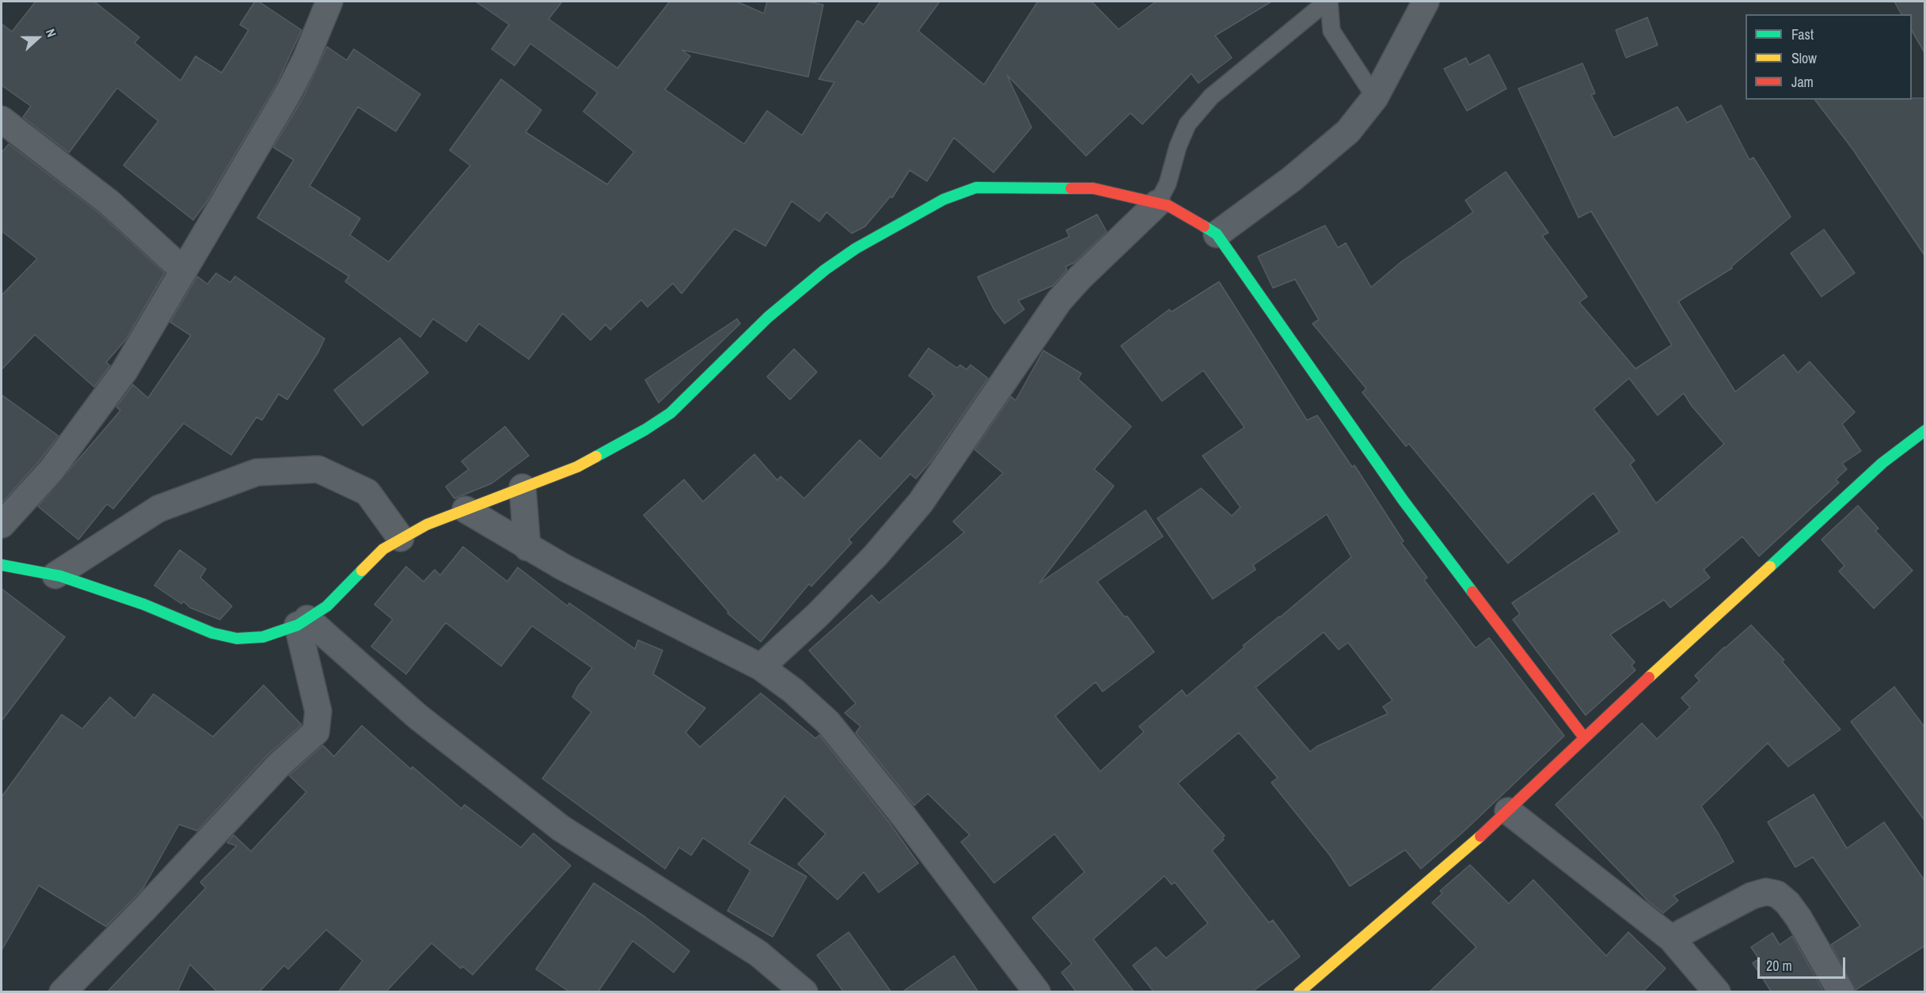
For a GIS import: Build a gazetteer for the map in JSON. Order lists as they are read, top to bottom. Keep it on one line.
{"legend":["Fast","Slow","Jam"],"scale_bar":"20 m","north":"right"}
